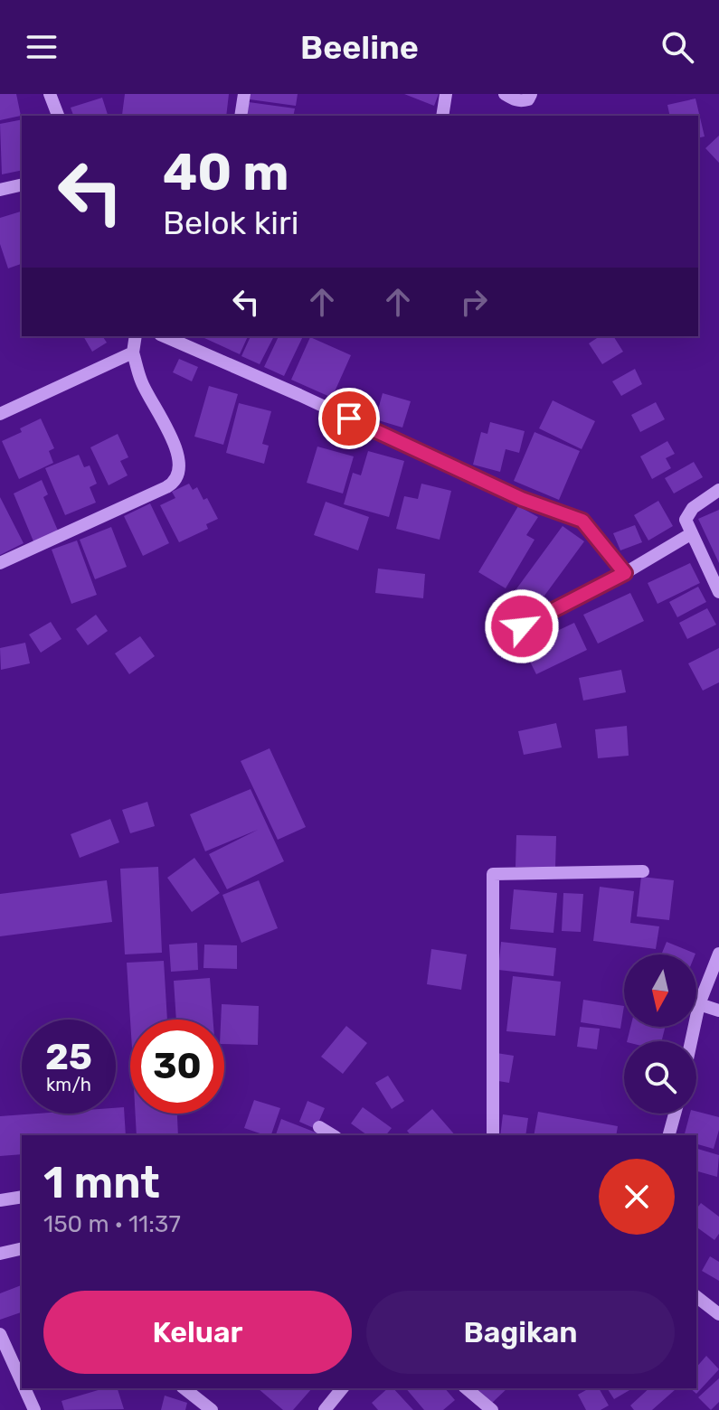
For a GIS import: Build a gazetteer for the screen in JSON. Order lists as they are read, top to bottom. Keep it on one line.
{"north":"bottom","page":{"header":"Beeline","turn":["40 m","Belok kiri"],"speed":"25 km/h","limit":"30","heading":["1 mnt","150 m · 11:37"],"buttons":["Keluar","Bagikan"]}}
